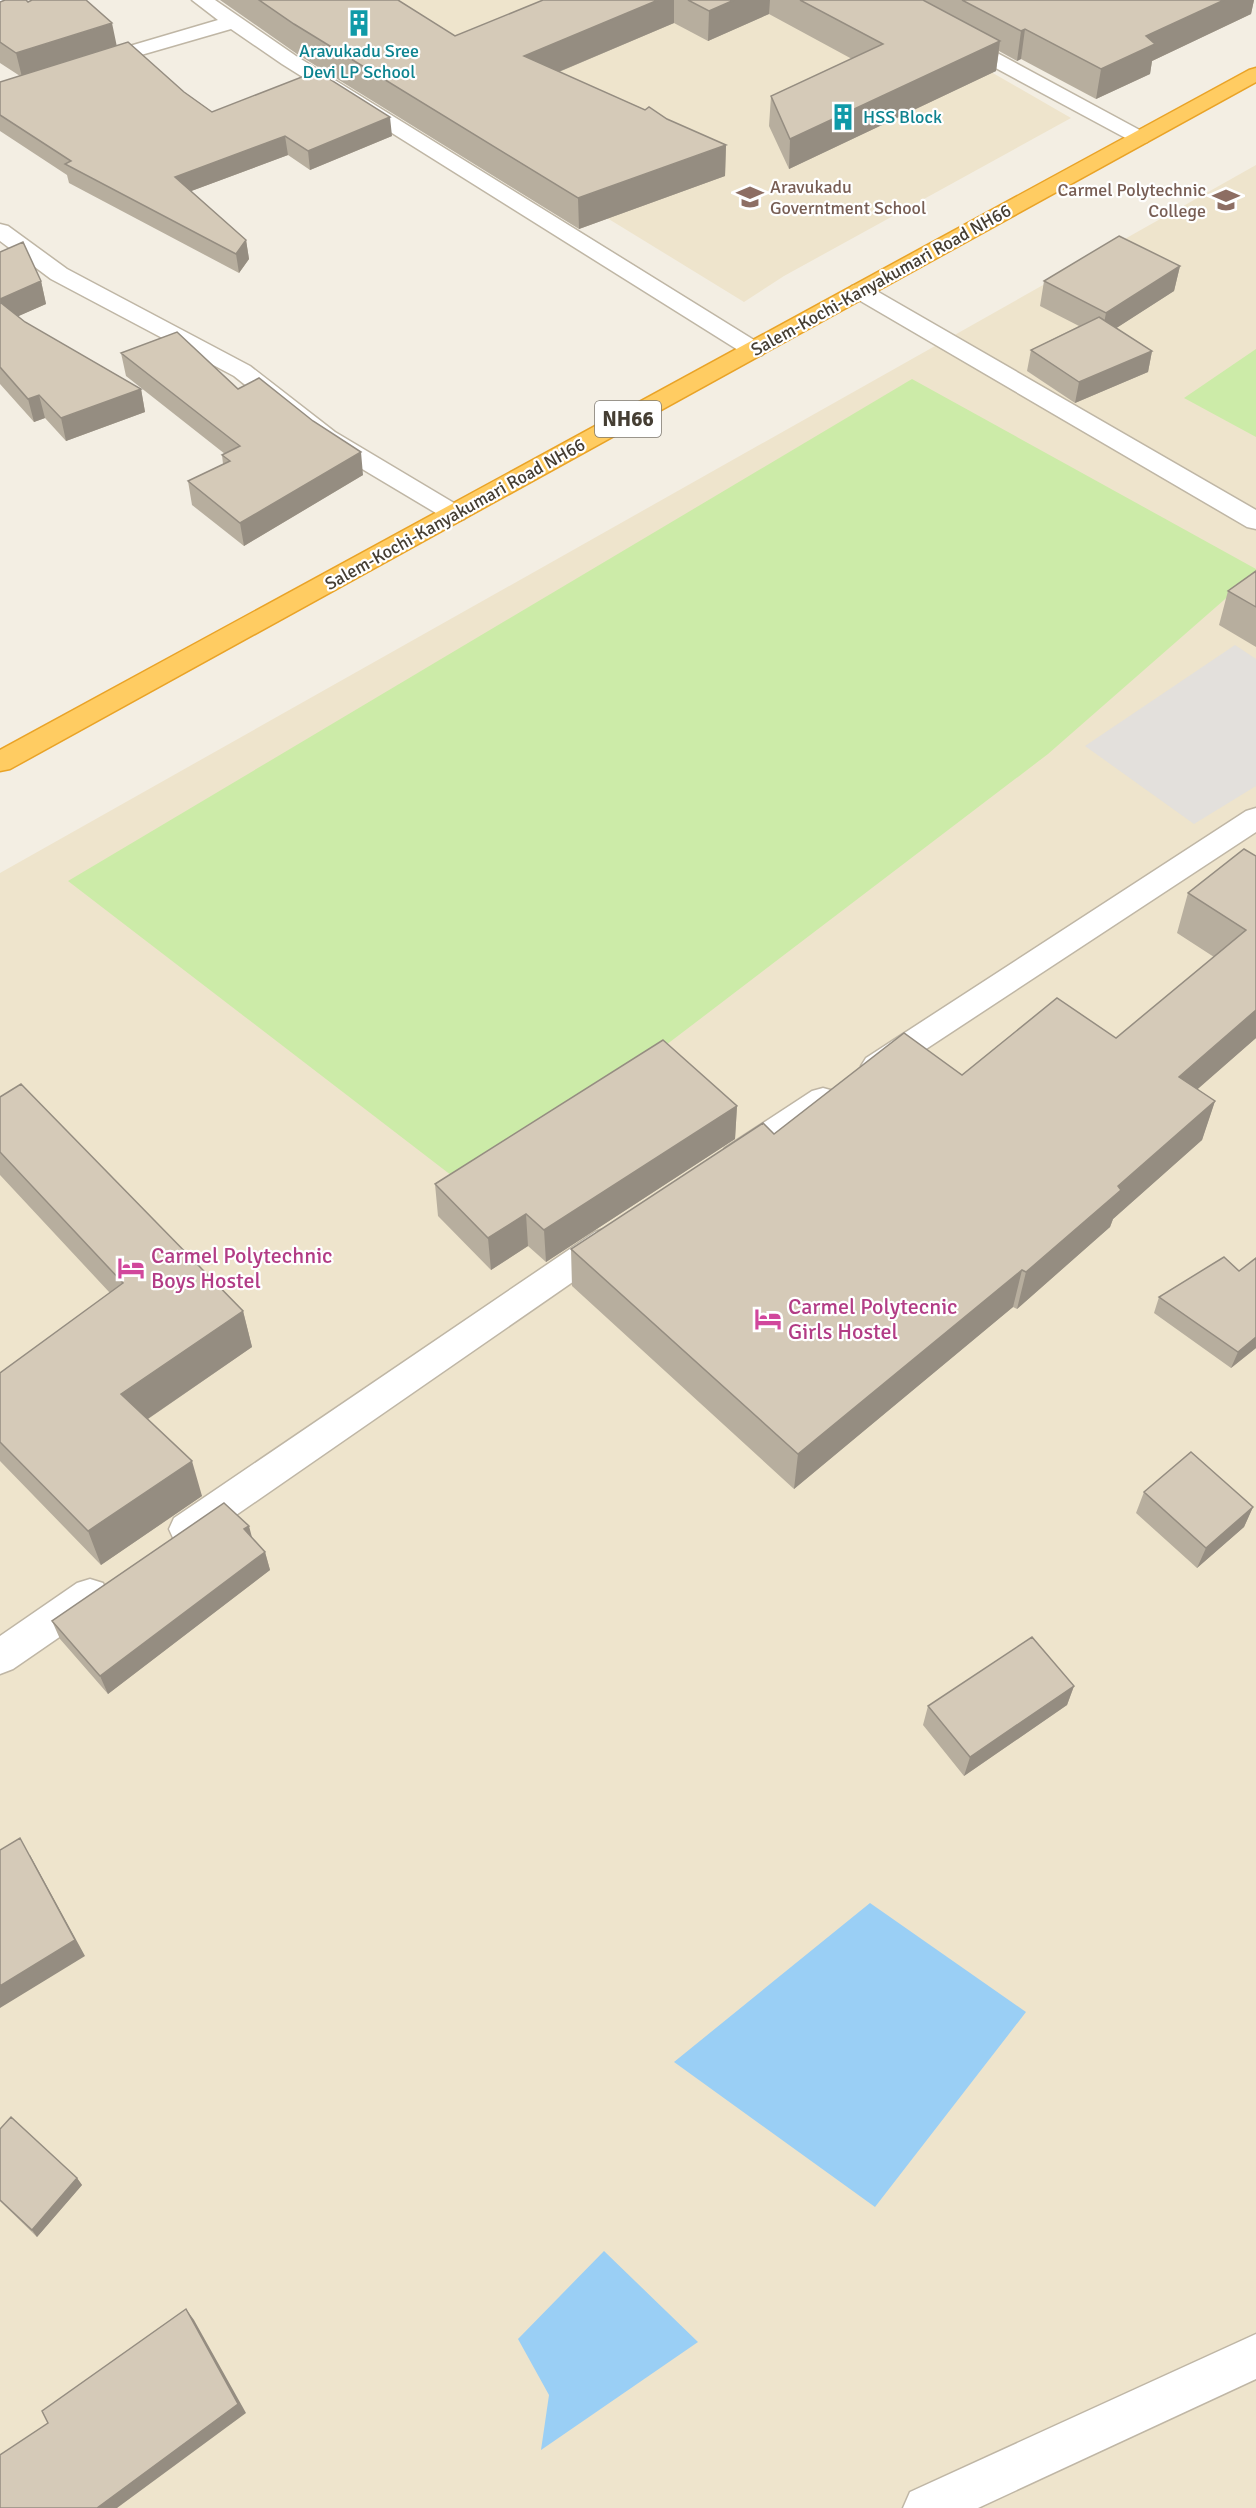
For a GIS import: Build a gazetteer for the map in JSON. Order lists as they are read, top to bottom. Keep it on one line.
{"streets":{"highway":["Salem-Kochi-Kanyakumari Road NH66","NH66"]},"places":{"building":["Aravukadu Sree Devi LP School","HSS Block"],"school or university":["Aravukadu Governtment School","Carmel Polytechnic College"],"hotel":["Carmel Polytechnic Boys Hostel","Carmel Polytecnic Girls Hostel"]}}
